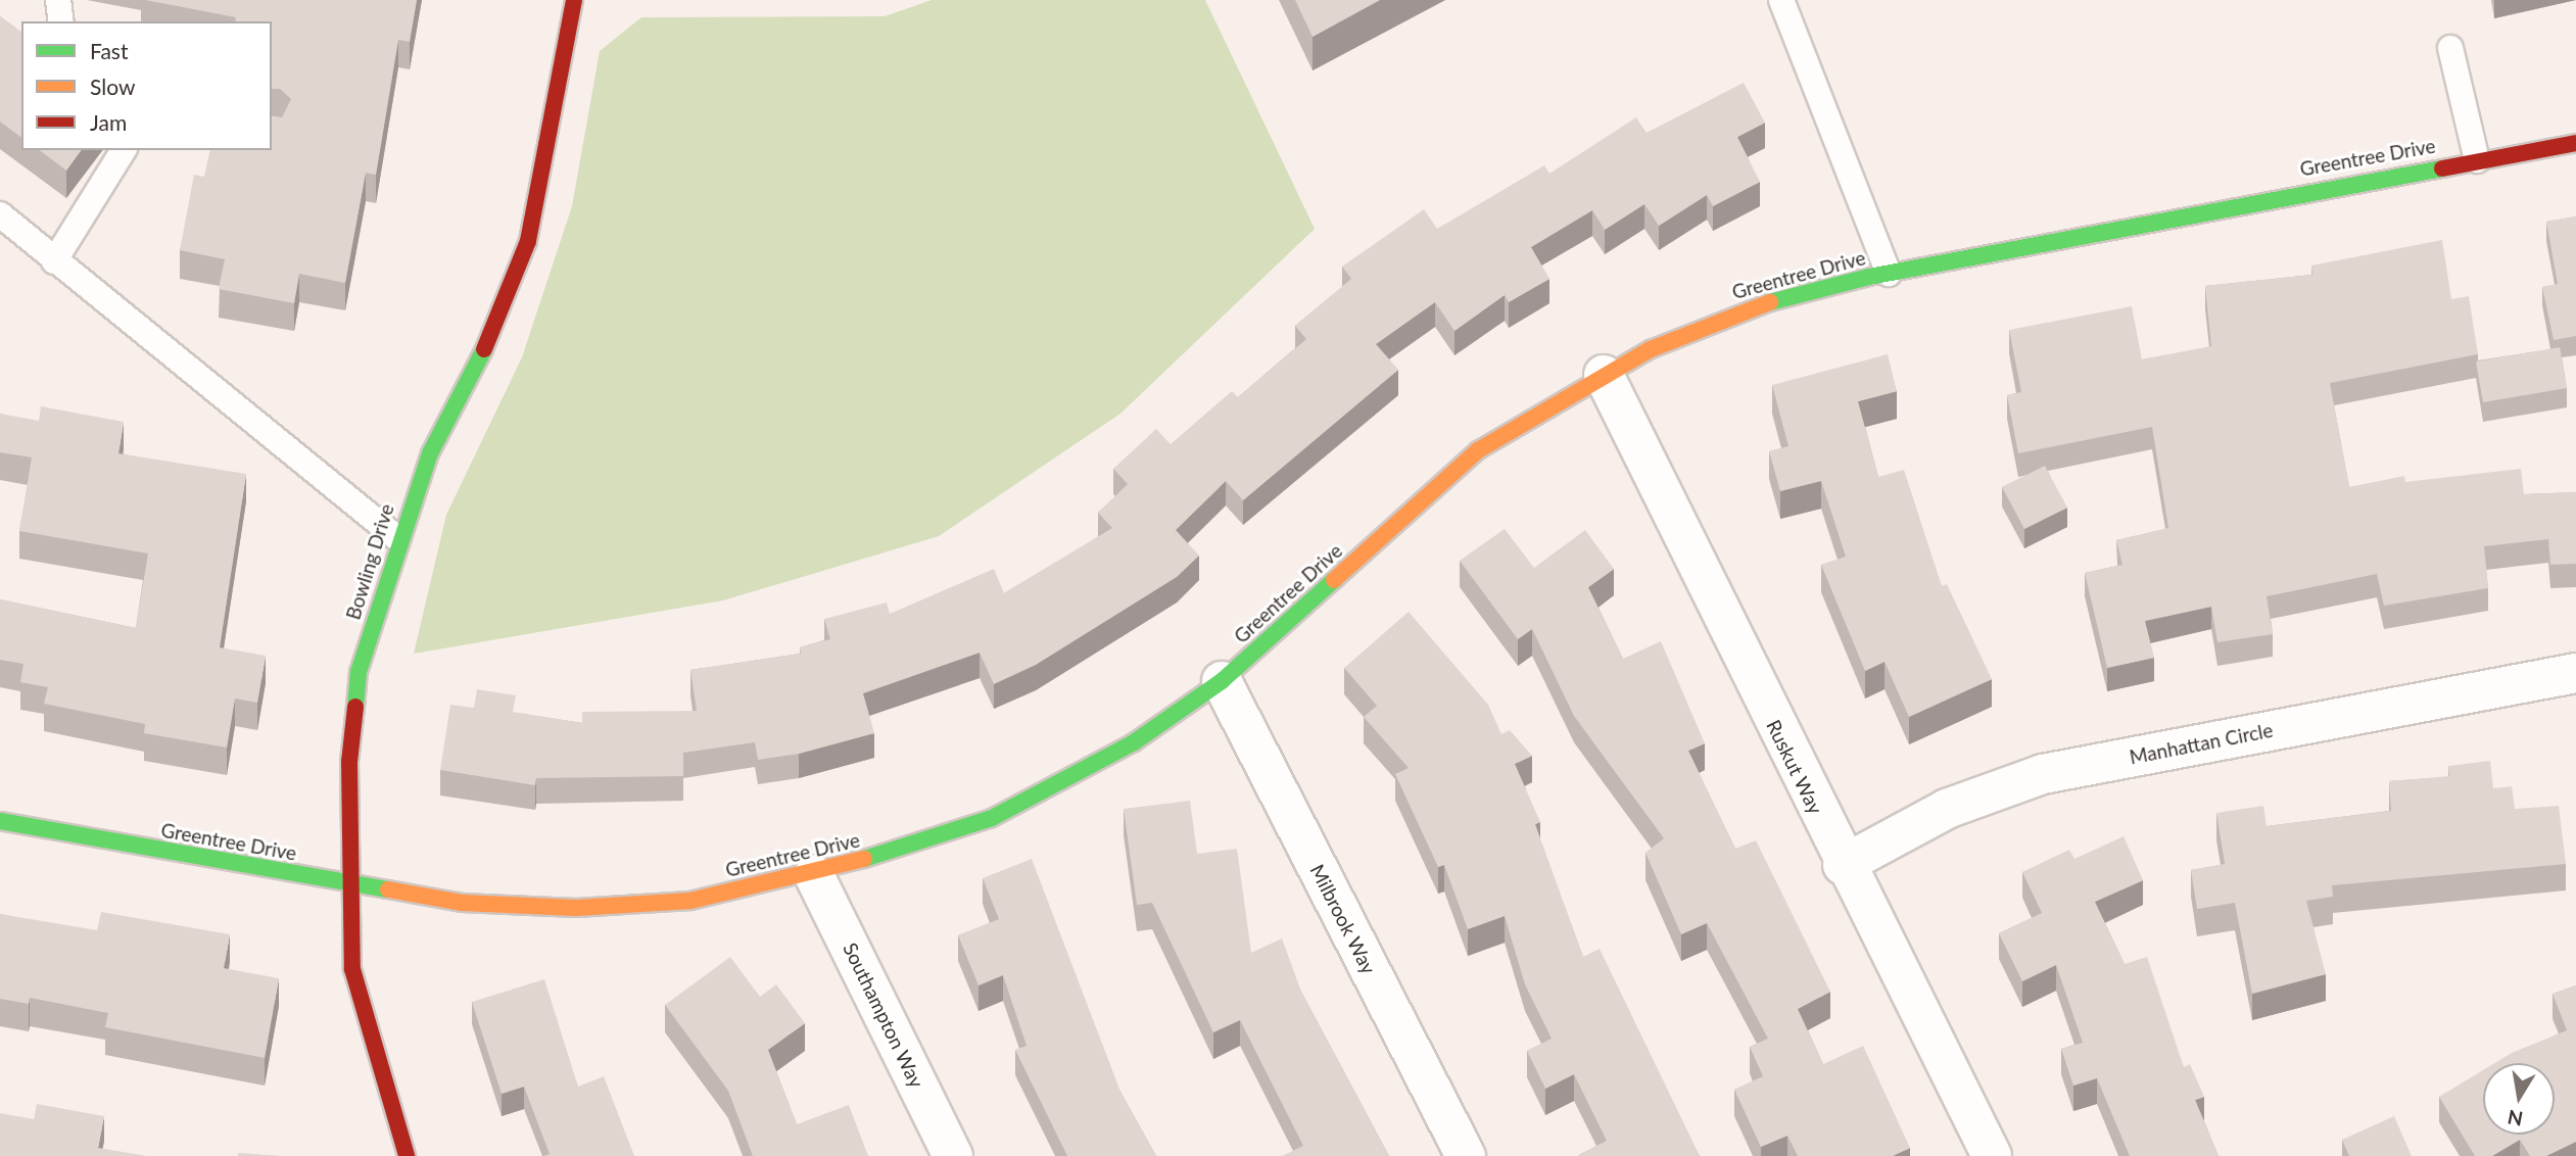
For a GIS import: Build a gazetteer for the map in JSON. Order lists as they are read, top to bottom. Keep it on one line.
{"streets":{"street":["Greentree Drive","Bowling Drive","Manhattan Circle","Ruskut Way","Milbrook Way","Southampton Way"]},"crossings":[["Greentree Drive","Bowling Drive"],["Greentree Drive","Ruskut Way"],["Greentree Drive","Milbrook Way"],["Greentree Drive","Southampton Way"],["Manhattan Circle","Ruskut Way"]],"legend":["Fast","Slow","Jam"],"north":"bottom"}
